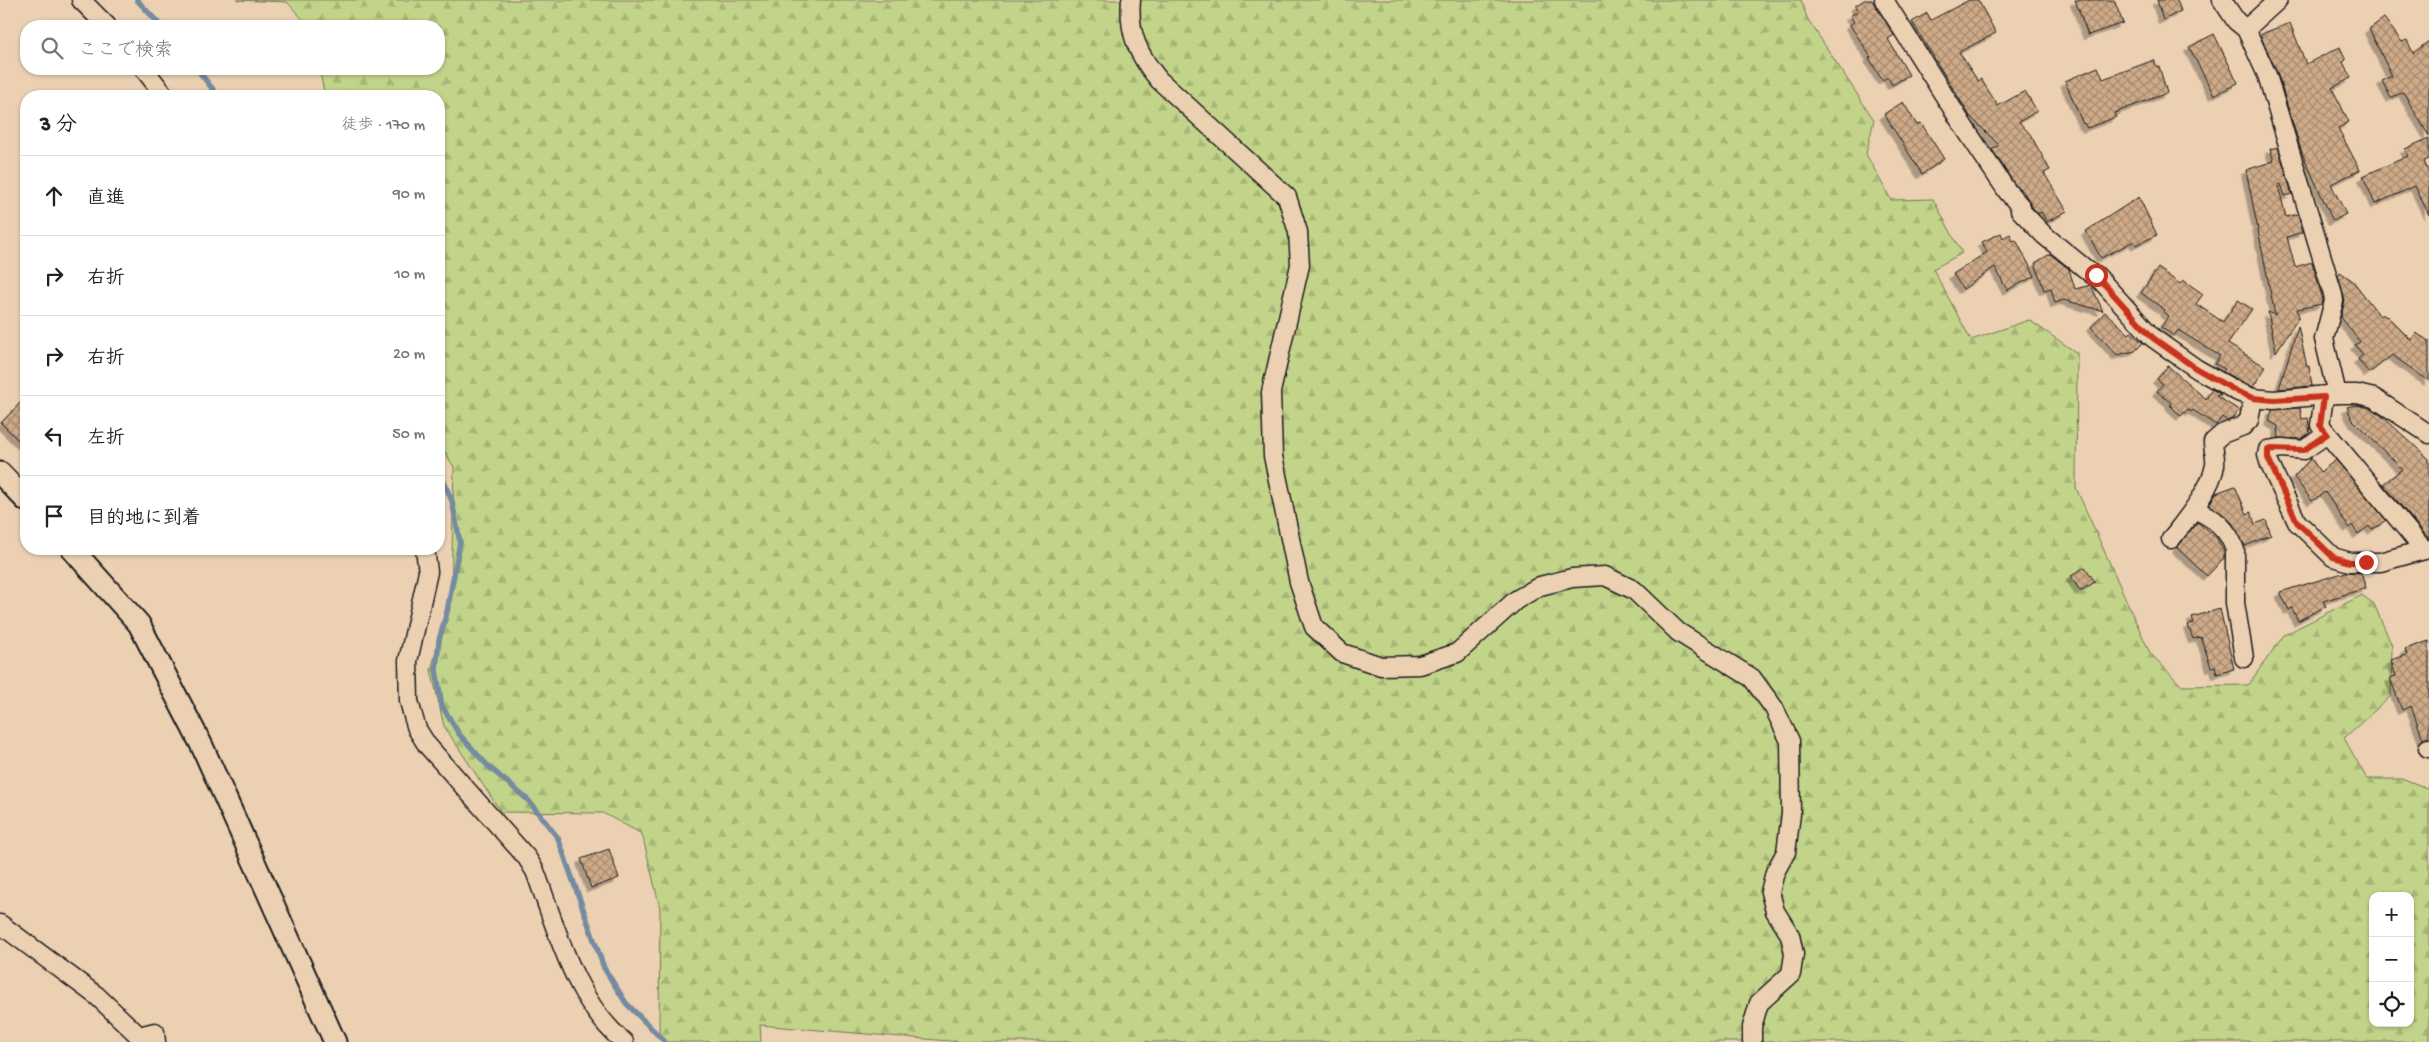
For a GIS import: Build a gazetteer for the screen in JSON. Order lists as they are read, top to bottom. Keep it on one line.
{"page":{"search":"ここで検索","heading":["3 分","徒歩 · 170 m"],"list":[["直進","90 m"],["右折","10 m"],["右折","20 m"],["左折","50 m"],"目的地に到着"],"map_buttons":["+","−"]}}
